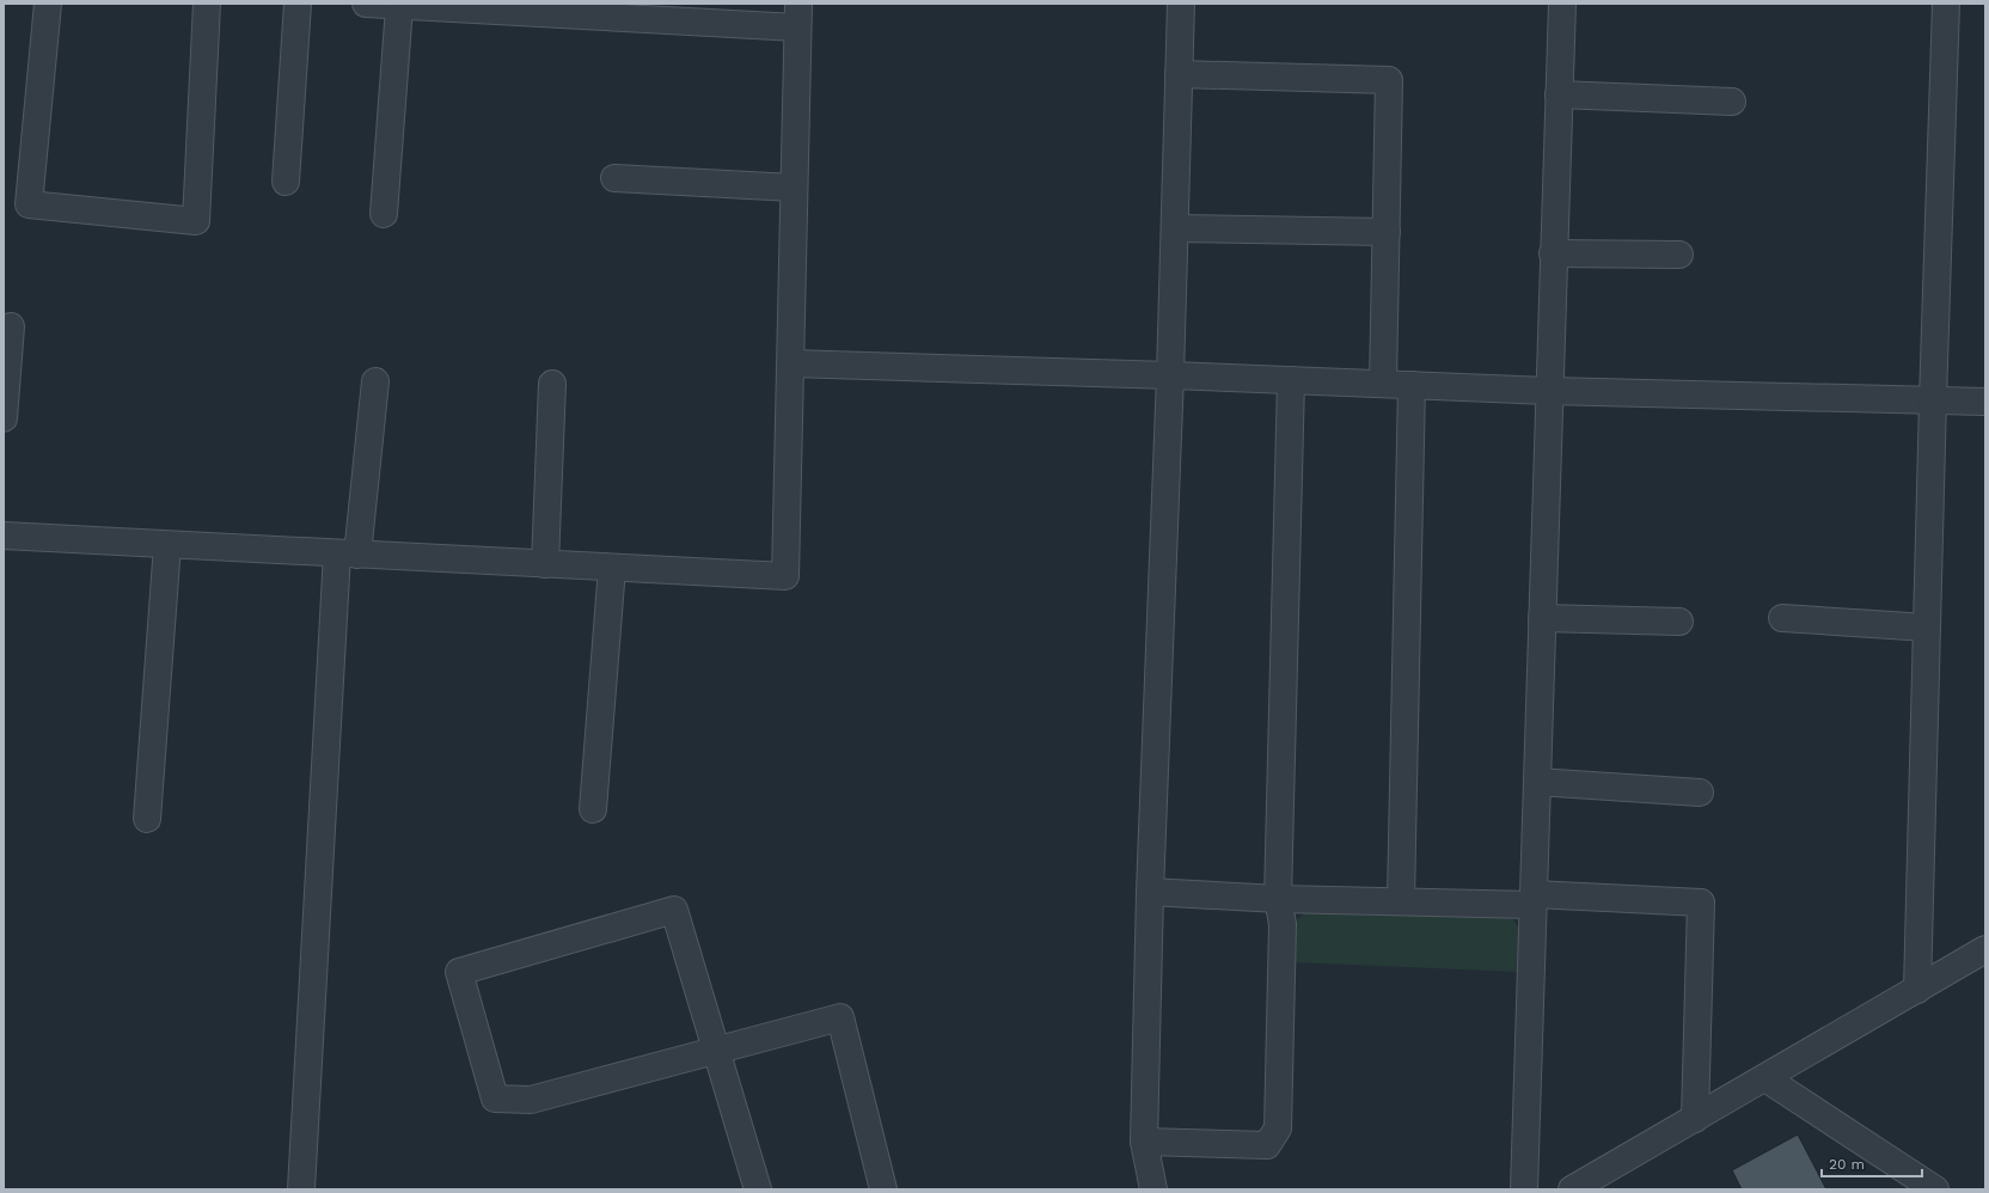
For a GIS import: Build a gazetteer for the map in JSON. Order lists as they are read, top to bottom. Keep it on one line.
{"scale_bar":"20 m"}
